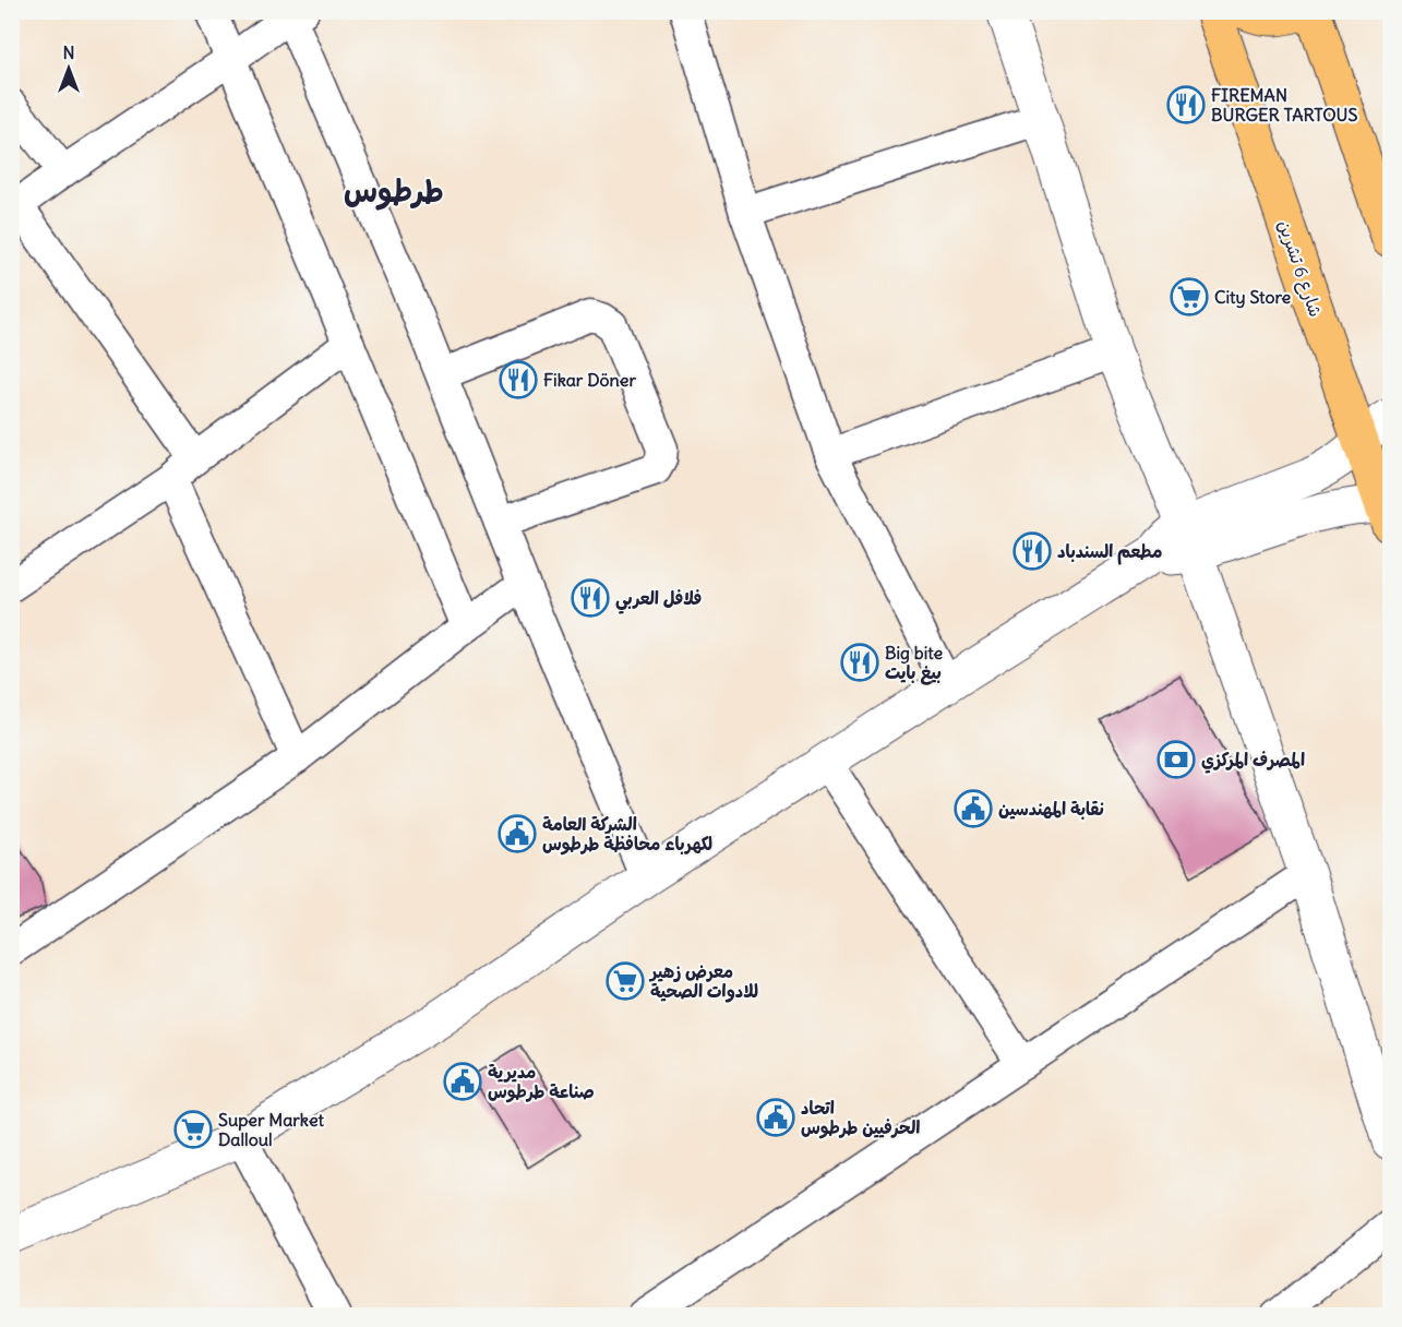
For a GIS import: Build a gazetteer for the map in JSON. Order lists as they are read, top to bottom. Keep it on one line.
{"streets":{"main road":["شارع 6 تشرين"]},"districts":["طرطوس"],"places":{"restaurant":["FIREMAN BURGER TARTOUS","Fikar Döner","مطعم السندباد","فلافل العربي","Big bite بيغ بايت"],"supermarket":["City Store","معرض زهير للادوات الصحية","Super Market Dalloul"],"bank":["المصرف المركزي"],"public building":["نقابة المهندسين","الشركة العامة لكهرباء محافظة طرطوس","مديرية صناعة طرطوس","اتحاد الحرفيين طرطوس"]},"north":"top"}
